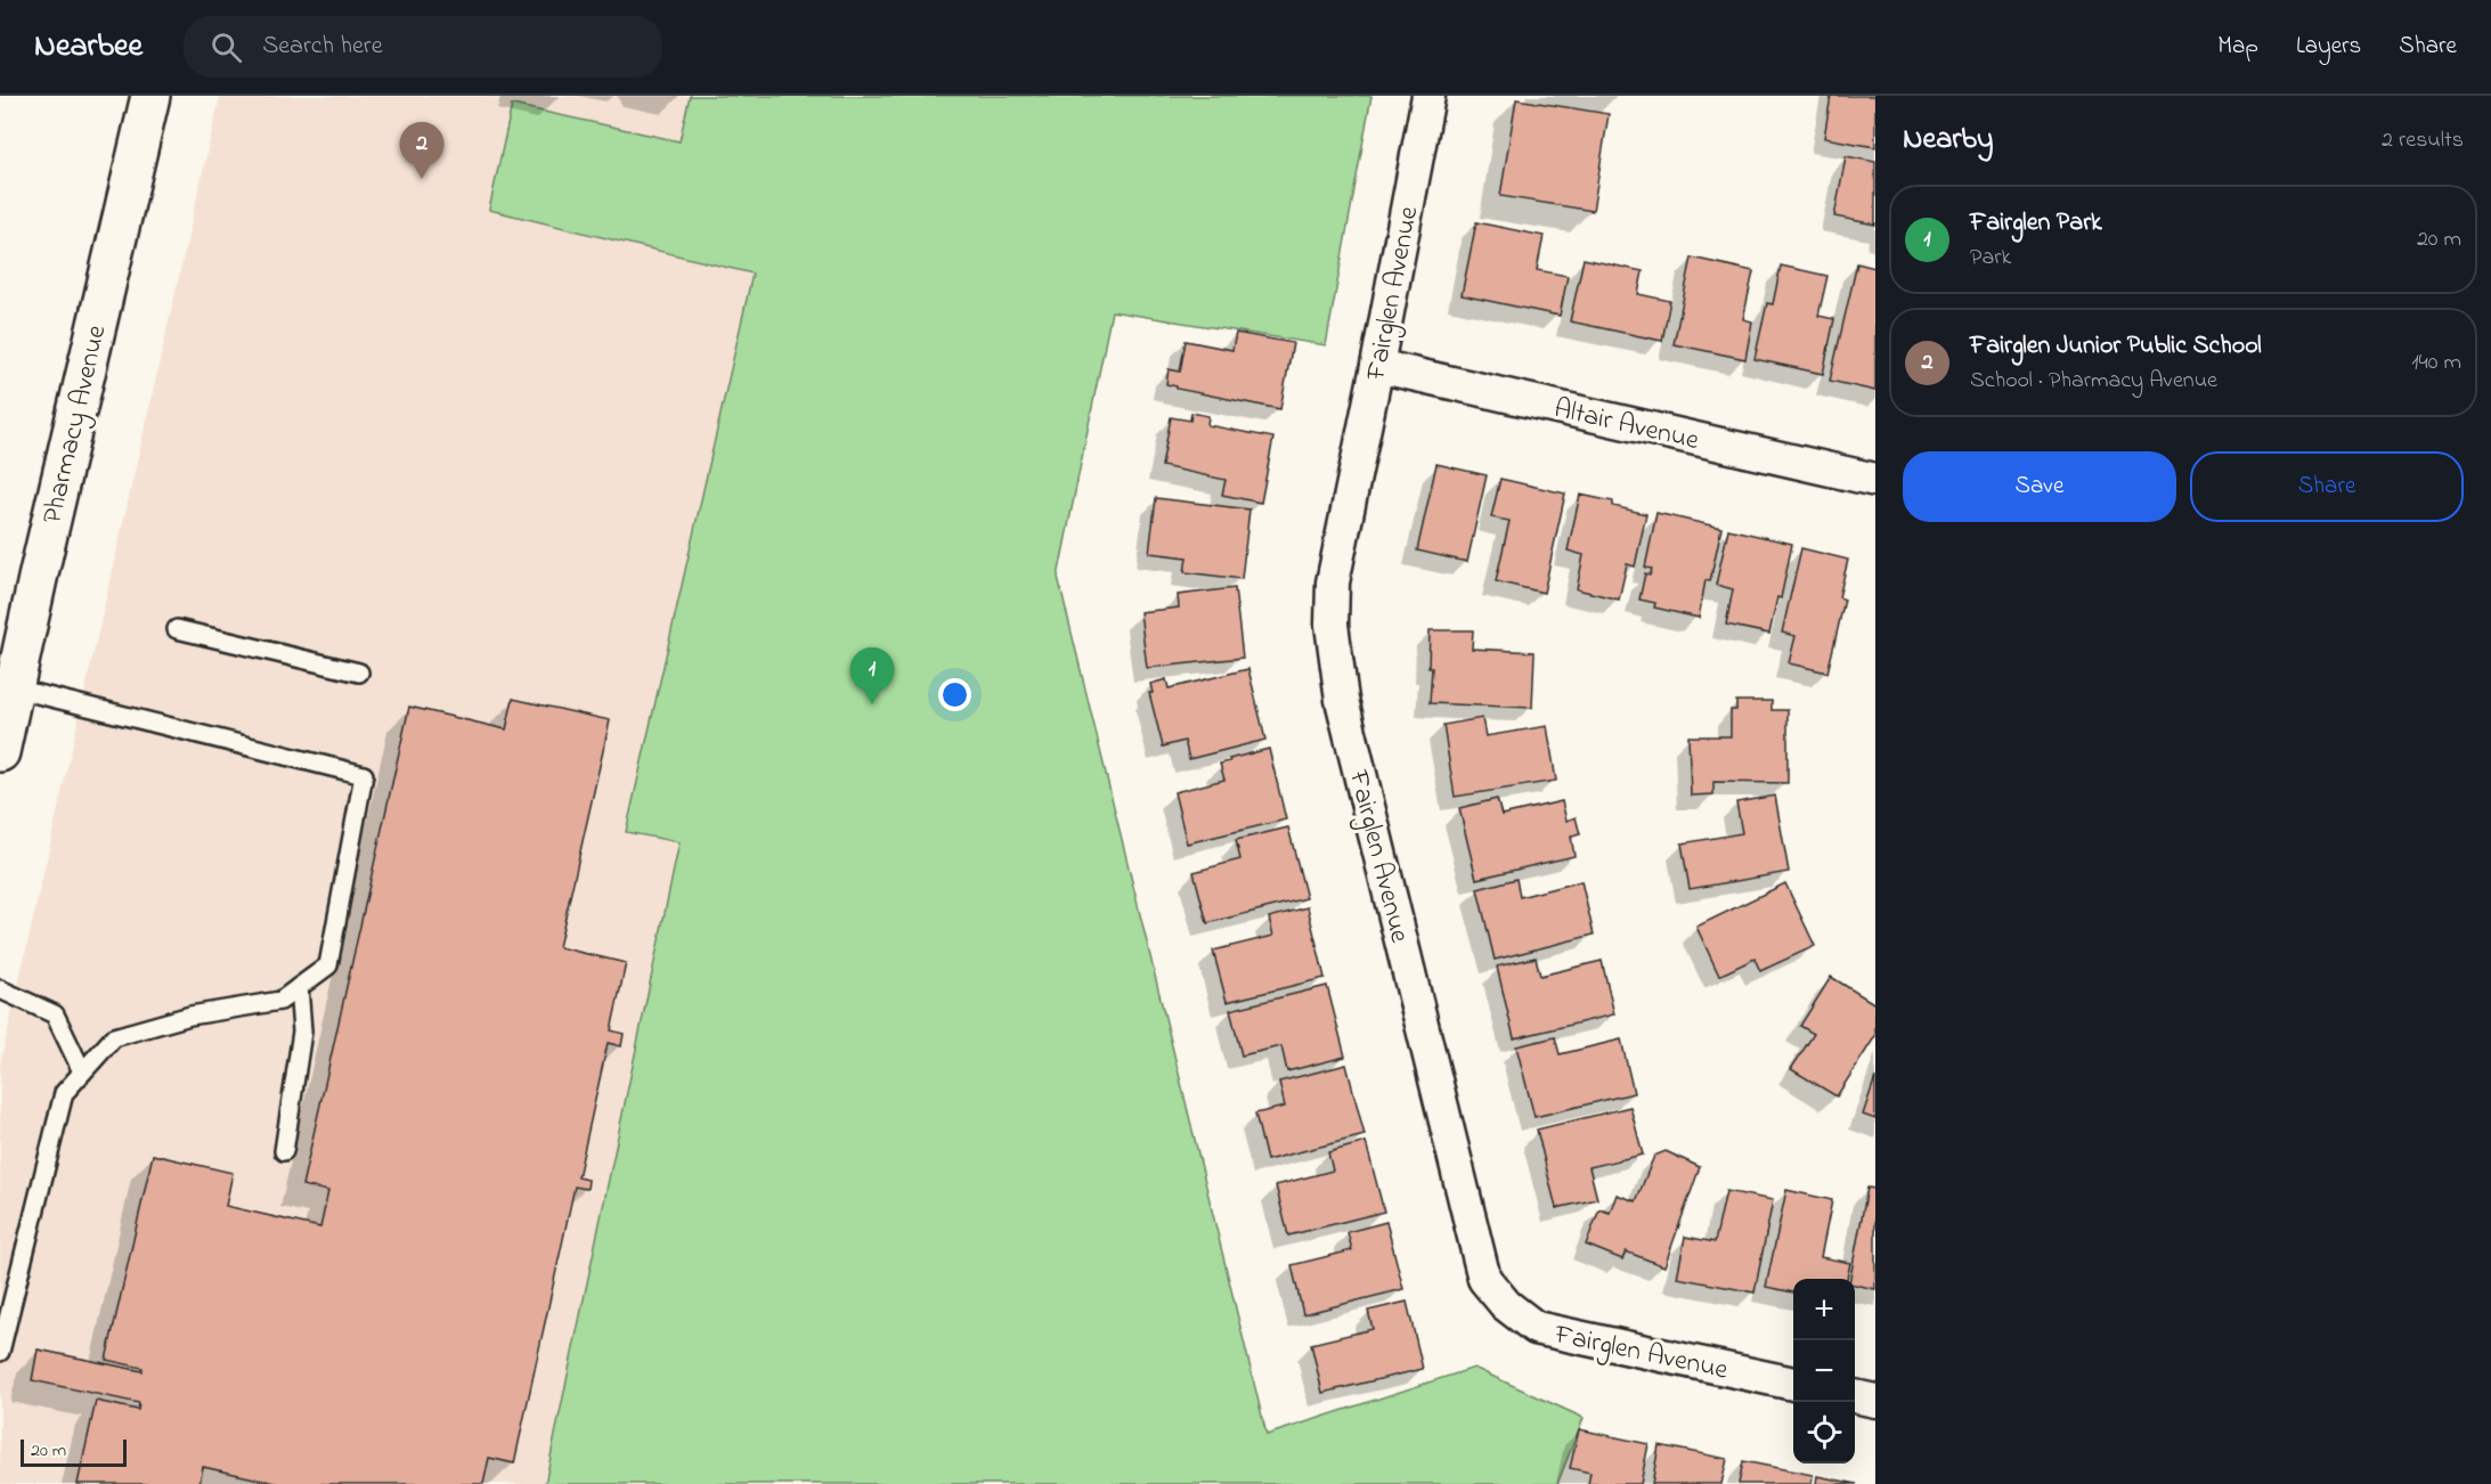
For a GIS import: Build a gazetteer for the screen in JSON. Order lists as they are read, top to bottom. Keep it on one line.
{"streets":{"street":["Fairglen Avenue","Altair Avenue","Pharmacy Avenue"]},"crossings":[["Fairglen Avenue","Altair Avenue"]],"scale_bar":"20 m","page":{"header":"Nearbee","search":"Search here","nav":["Map","Layers","Share"],"heading":["Nearby","2 results"],"pins":["2","1"],"list":[{"mark":"1","name":"Fairglen Park","note":"Park","value":"20 m"},{"mark":"2","name":"Fairglen Junior Public School","note":"School · Pharmacy Avenue","value":"140 m"}],"buttons":["Save","Share"],"map_buttons":["+","−"],"scale":"20 m"}}
